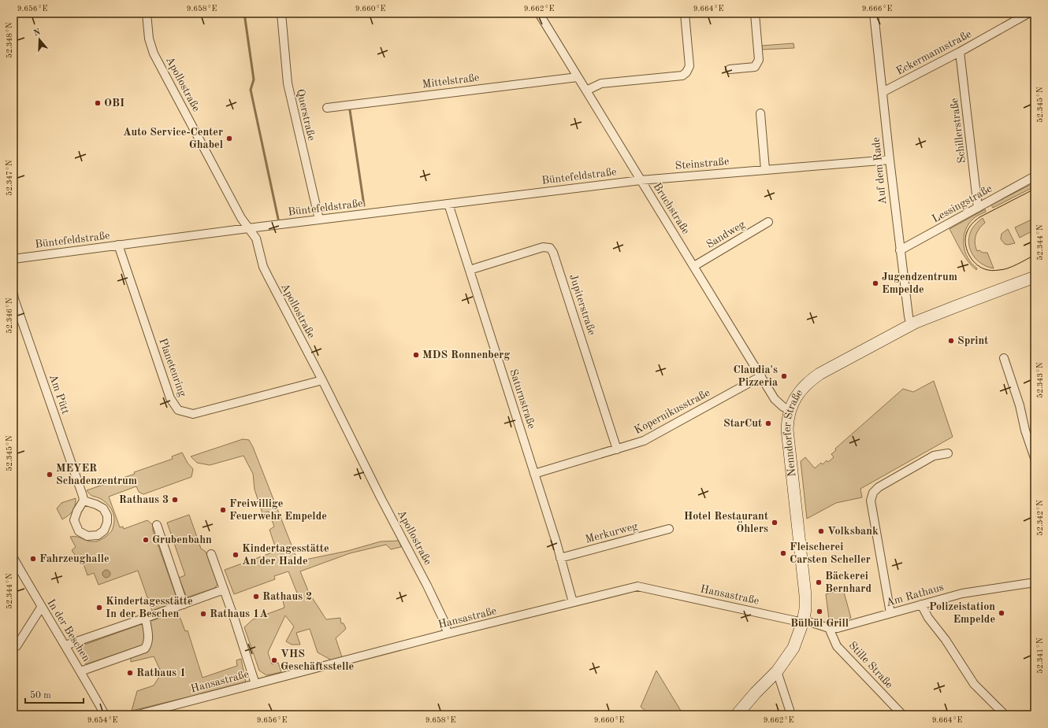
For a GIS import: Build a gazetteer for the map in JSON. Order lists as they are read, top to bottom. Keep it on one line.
{"streets":{"street":["Eckermannstraße","Mittelstraße","Apollostraße","Querstraße","Schillerstraße","Steinstraße","Auf dem Rade","Büntefeldstraße","Lessingstraße","Bruchstraße","Sandweg","Jupiterstraße","Planetenring","Am Pütt","Saturnstraße","Kopernikusstraße","Nenndorfer Straße","Merkurweg","Hansastraße","Am Rathaus","In der Beschen","Stille Straße"]},"crossings":[["Eckermannstraße","Schillerstraße"],["Eckermannstraße","Auf dem Rade"],["Mittelstraße","Bruchstraße"],["Apollostraße","Büntefeldstraße"],["Apollostraße","Planetenring"],["Apollostraße","Hansastraße"],["Querstraße","Büntefeldstraße"],["Schillerstraße","Lessingstraße"],["Steinstraße","Auf dem Rade"],["Steinstraße","Büntefeldstraße"],["Steinstraße","Bruchstraße"],["Auf dem Rade","Lessingstraße"],["Auf dem Rade","Nenndorfer Straße"],["Büntefeldstraße","Bruchstraße"],["Büntefeldstraße","Planetenring"],["Büntefeldstraße","Saturnstraße"],["Bruchstraße","Sandweg"],["Bruchstraße","Kopernikusstraße"],["Bruchstraße","Nenndorfer Straße"],["Jupiterstraße","Saturnstraße"],["Jupiterstraße","Kopernikusstraße"],["Saturnstraße","Kopernikusstraße"],["Saturnstraße","Merkurweg"],["Saturnstraße","Hansastraße"],["Nenndorfer Straße","Hansastraße"],["Nenndorfer Straße","Am Rathaus"],["Hansastraße","Am Rathaus"],["Am Rathaus","Stille Straße"]],"places":["OBI","Auto Service-Center Ghabel","Jugendzentrum Empelde","Sprint","MDS Ronnenberg","Claudia's Pizzeria","StarCut","MEYER Schadenzentrum","Rathaus 3","Freiwillige Feuerwehr Empelde","Hotel Restaurant Öhlers","Volksbank","Grubenbahn","Fleischerei Carsten Scheller","Kindertagesstätte An der Halde","Fahrzeughalle","Bäckerei Bernhard","Rathaus 2","Kindertagesstätte In der Beschen","Bülbül Grill","Polizeistation Empelde","Rathaus 1A","VHS Geschäftsstelle","Rathaus 1"],"scale_bar":"50 m","north":"top","coordinates":["9.656°E","9.658°E","9.660°E","9.662°E","9.664°E","9.666°E","52.348°N","52.345°N","52.347°N","52.344°N","52.346°N","52.343°N","52.342°N","52.341°N","9.654°E"]}
